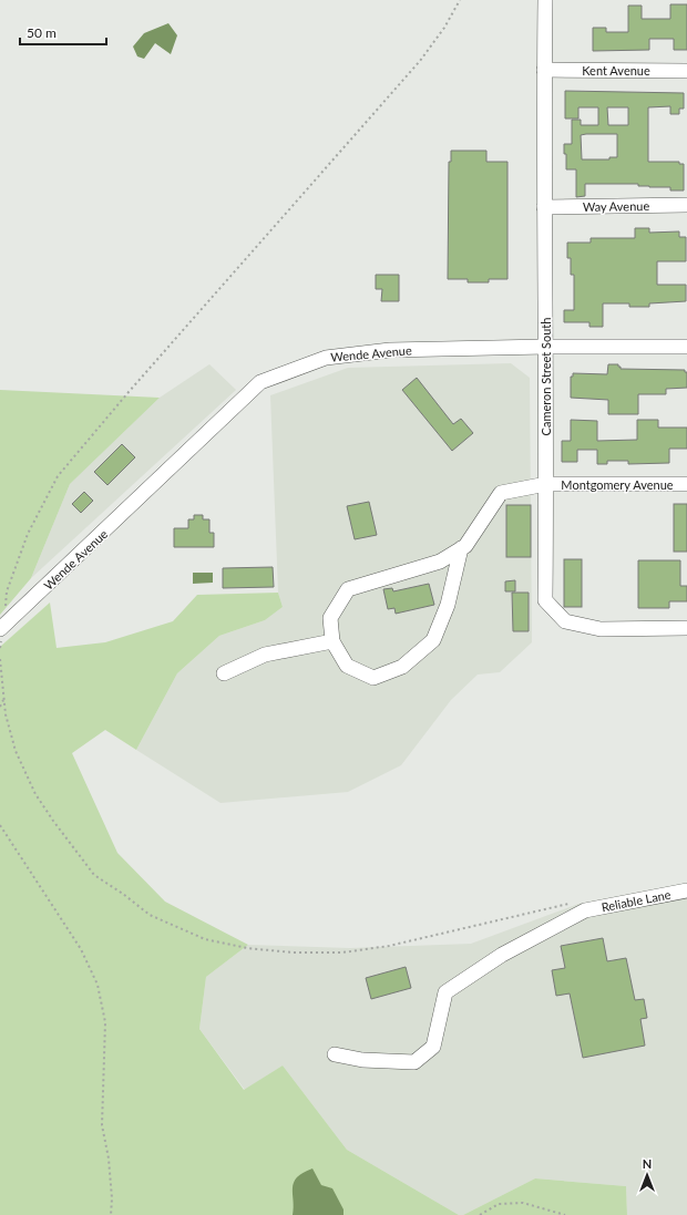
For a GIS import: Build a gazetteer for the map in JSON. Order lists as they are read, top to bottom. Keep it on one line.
{"streets":{"street":["Kent Avenue","Way Avenue","Wende Avenue","Cameron Street South","Montgomery Avenue","Reliable Lane"]},"crossings":[["Kent Avenue","Cameron Street South"],["Way Avenue","Cameron Street South"],["Wende Avenue","Cameron Street South"],["Cameron Street South","Montgomery Avenue"]],"scale_bar":"50 m","north":"top"}
